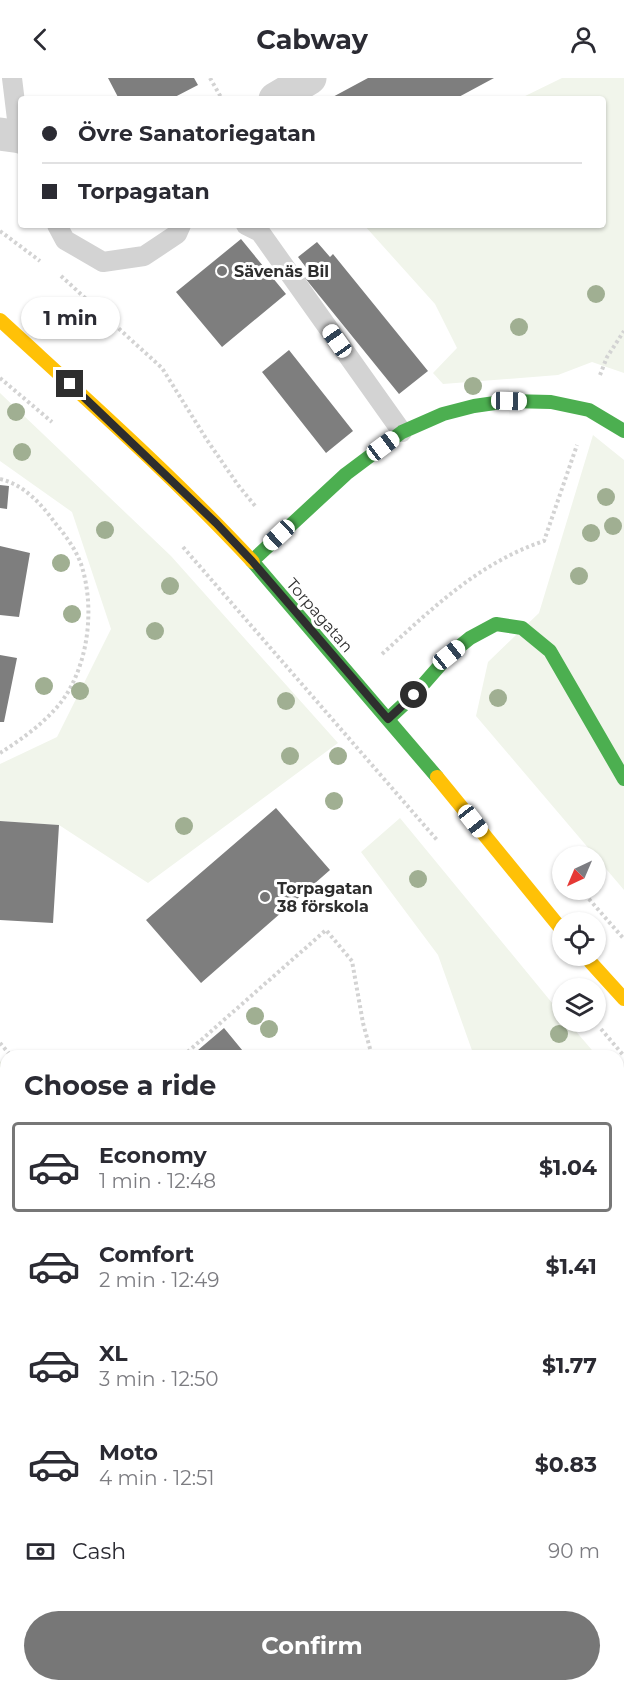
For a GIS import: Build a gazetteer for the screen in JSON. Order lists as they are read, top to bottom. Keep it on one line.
{"streets":{"street":["Torpagatan"]},"places":["Sävenäs Bil","Torpagatan 38 förskola"],"north":"bottom left","page":{"header":"Cabway","banner":["Övre Sanatoriegatan","Torpagatan"],"bubble":"1 min","heading":"Choose a ride","list":[{"name":"Economy","note":"1 min · 12:48","value":"$1.04"},{"name":"Comfort","note":"2 min · 12:49","value":"$1.41"},{"name":"XL","note":"3 min · 12:50","value":"$1.77"},{"name":"Moto","note":"4 min · 12:51","value":"$0.83"}],"pay":["Cash","90 m"],"buttons":"Confirm"}}
